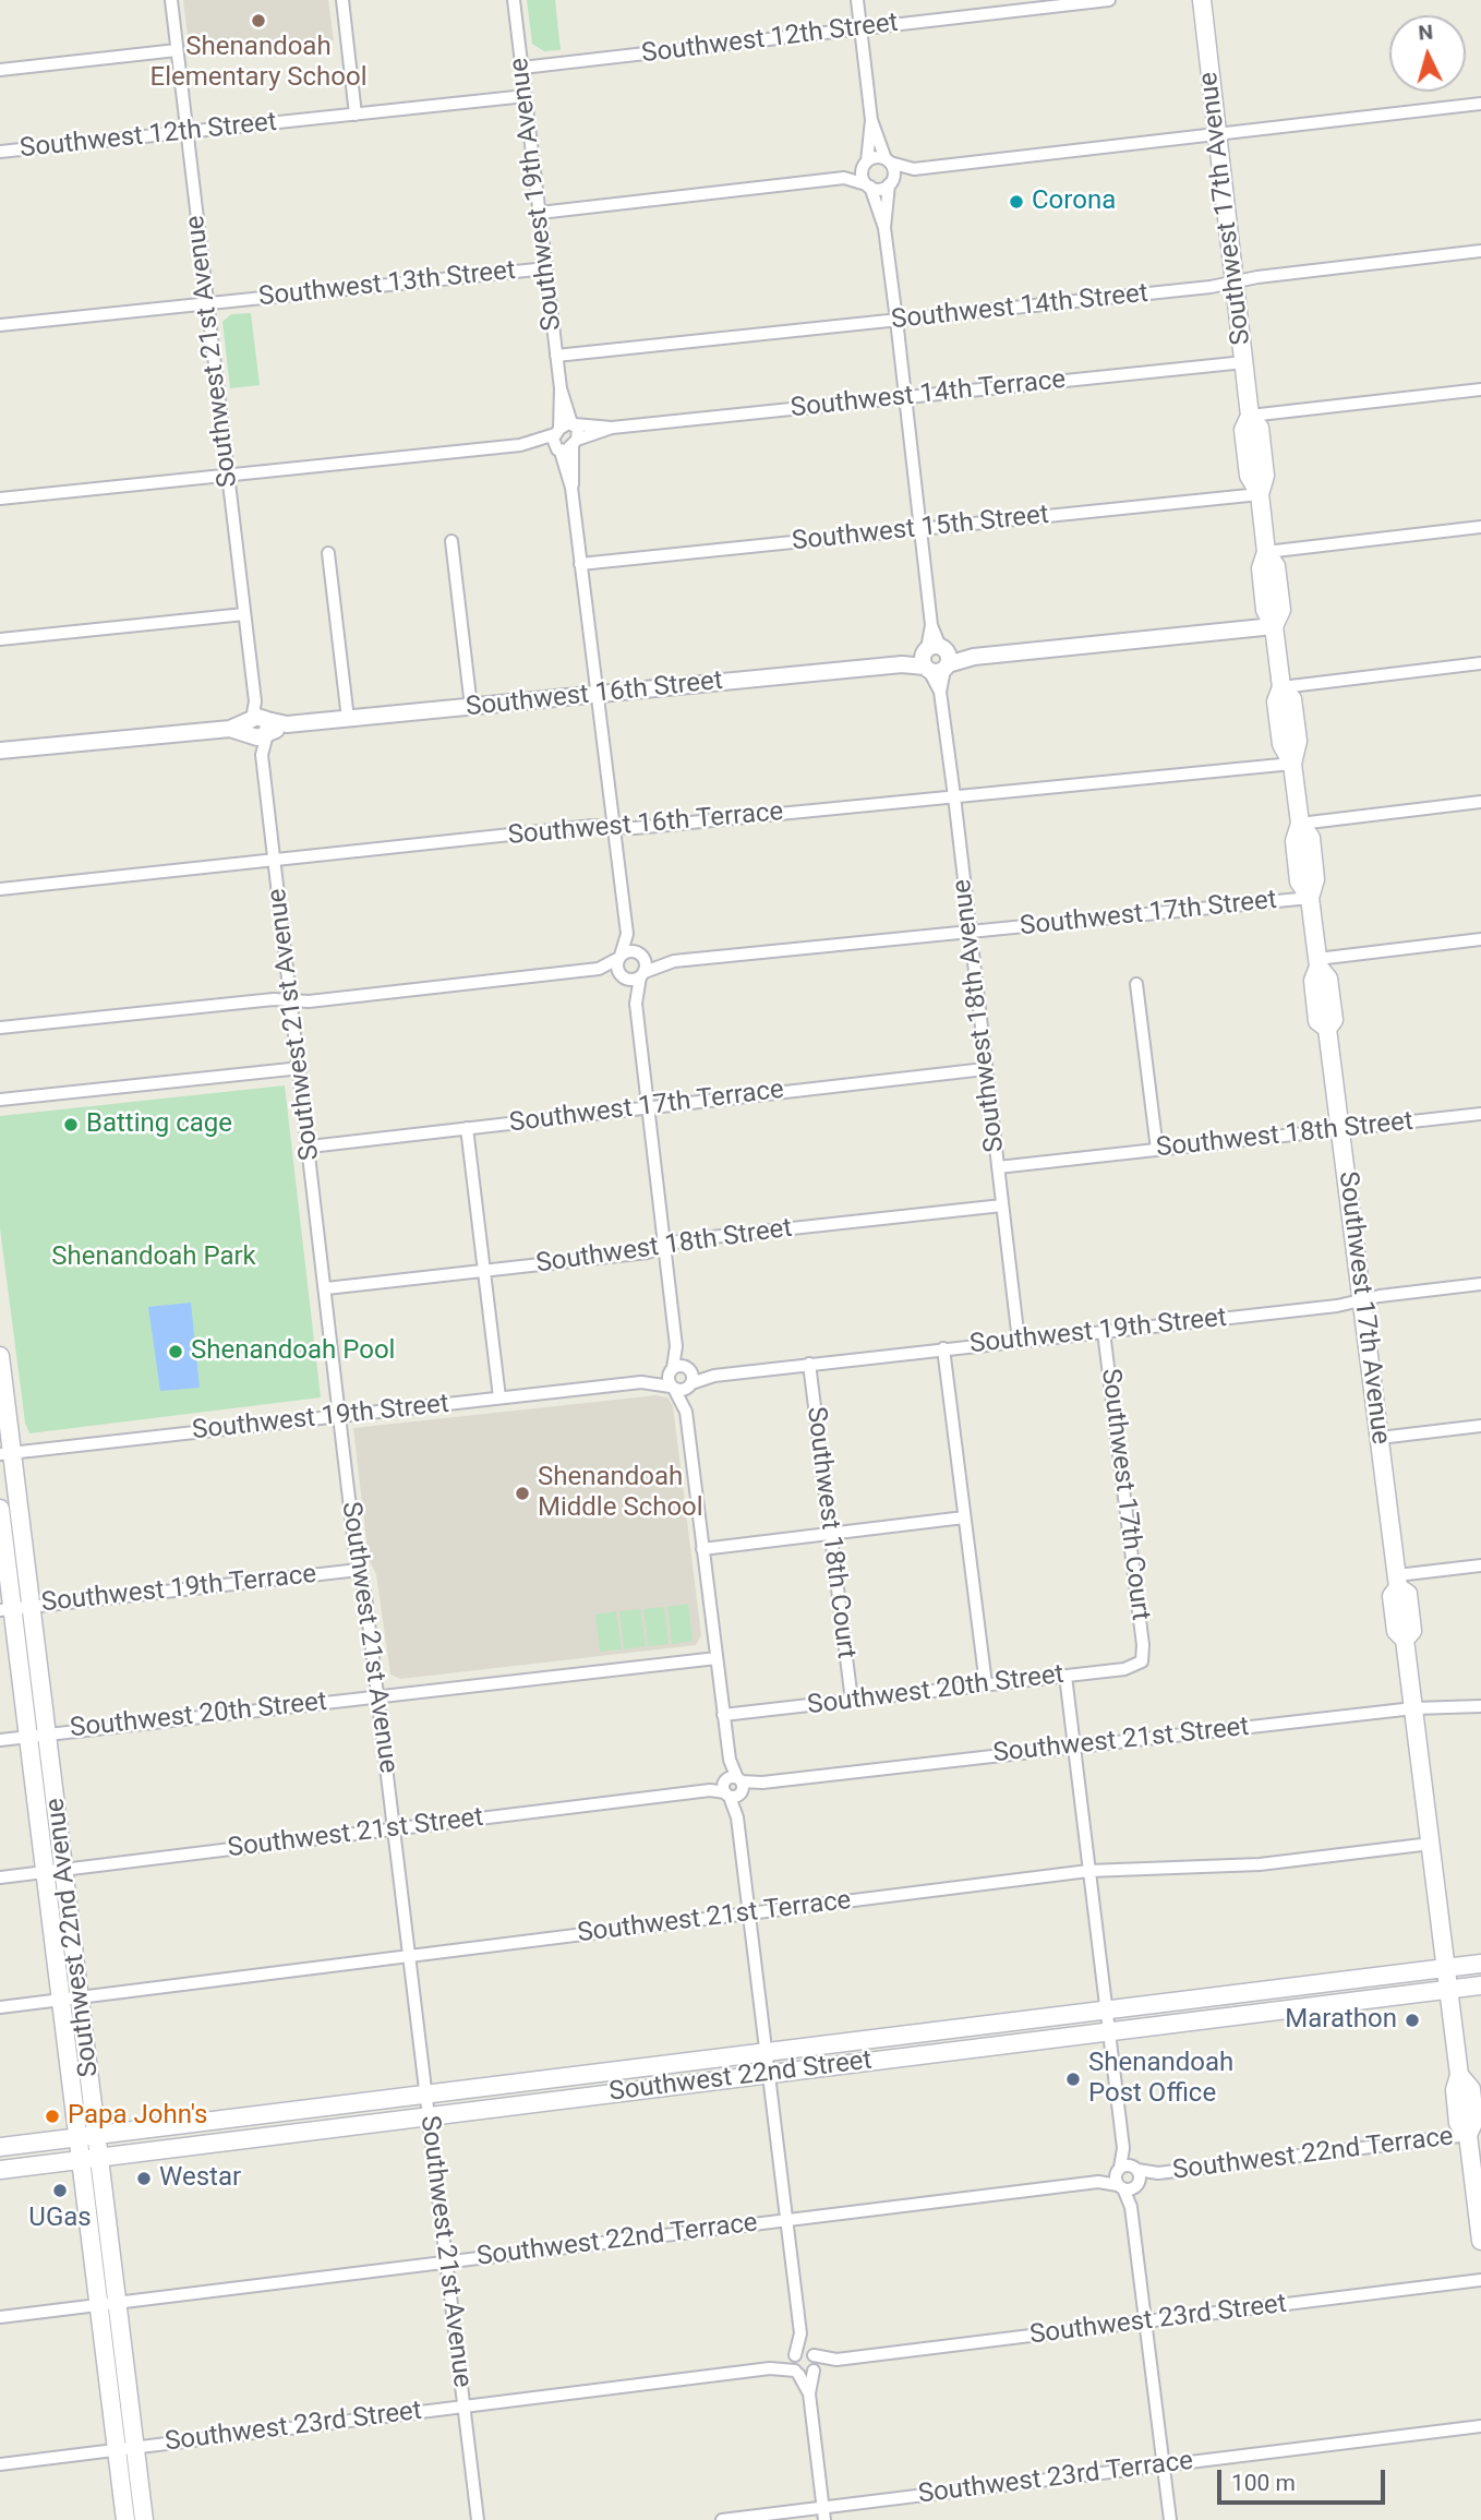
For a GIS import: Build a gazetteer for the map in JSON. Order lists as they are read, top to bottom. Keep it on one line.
{"streets":{"main road":["Southwest 17th Avenue","Southwest 22nd Avenue","Southwest 22nd Street"],"street":["Southwest 12th Street","Southwest 19th Avenue","Southwest 13th Street","Southwest 14th Street","Southwest 21st Avenue","Southwest 14th Terrace","Southwest 15th Street","Southwest 16th Street","Southwest 16th Terrace","Southwest 17th Street","Southwest 18th Avenue","Southwest 17th Terrace","Southwest 18th Street","Southwest 19th Street","Southwest 17th Court","Southwest 18th Court","Southwest 19th Terrace","Southwest 20th Street","Southwest 21st Street","Southwest 21st Terrace","Southwest 22nd Terrace","Southwest 23rd Street","Southwest 23rd Terrace"]},"crossings":[["Southwest 12th Street","Southwest 19th Avenue"],["Southwest 12th Street","Southwest 21st Avenue"],["Southwest 19th Avenue","Southwest 13th Street"],["Southwest 19th Avenue","Southwest 14th Street"],["Southwest 19th Avenue","Southwest 14th Terrace"],["Southwest 17th Avenue","Southwest 14th Street"],["Southwest 17th Avenue","Southwest 14th Terrace"],["Southwest 17th Avenue","Southwest 15th Street"],["Southwest 17th Avenue","Southwest 16th Street"],["Southwest 17th Avenue","Southwest 16th Terrace"],["Southwest 17th Avenue","Southwest 17th Street"],["Southwest 17th Avenue","Southwest 18th Street"],["Southwest 17th Avenue","Southwest 19th Street"],["Southwest 17th Avenue","Southwest 21st Street"],["Southwest 17th Avenue","Southwest 21st Terrace"],["Southwest 17th Avenue","Southwest 22nd Street"],["Southwest 17th Avenue","Southwest 22nd Terrace"],["Southwest 13th Street","Southwest 21st Avenue"],["Southwest 21st Avenue","Southwest 16th Street"],["Southwest 21st Avenue","Southwest 16th Terrace"],["Southwest 21st Avenue","Southwest 17th Terrace"],["Southwest 21st Avenue","Southwest 18th Street"],["Southwest 21st Avenue","Southwest 19th Street"],["Southwest 21st Avenue","Southwest 19th Terrace"],["Southwest 21st Avenue","Southwest 20th Street"],["Southwest 21st Avenue","Southwest 21st Street"],["Southwest 21st Avenue","Southwest 21st Terrace"],["Southwest 21st Avenue","Southwest 22nd Street"],["Southwest 21st Avenue","Southwest 22nd Terrace"],["Southwest 21st Avenue","Southwest 23rd Street"],["Southwest 16th Street","Southwest 18th Avenue"],["Southwest 16th Terrace","Southwest 18th Avenue"],["Southwest 17th Street","Southwest 18th Avenue"],["Southwest 18th Avenue","Southwest 17th Terrace"],["Southwest 18th Avenue","Southwest 18th Street"],["Southwest 18th Avenue","Southwest 19th Street"],["Southwest 19th Street","Southwest 17th Court"],["Southwest 19th Street","Southwest 18th Court"],["Southwest 19th Street","Southwest 22nd Avenue"],["Southwest 17th Court","Southwest 20th Street"],["Southwest 18th Court","Southwest 20th Street"],["Southwest 19th Terrace","Southwest 22nd Avenue"],["Southwest 20th Street","Southwest 22nd Avenue"],["Southwest 21st Street","Southwest 22nd Avenue"],["Southwest 21st Terrace","Southwest 22nd Avenue"],["Southwest 22nd Avenue","Southwest 22nd Street"],["Southwest 22nd Avenue","Southwest 22nd Terrace"],["Southwest 22nd Avenue","Southwest 23rd Street"]],"parks":["Shenandoah Park"],"places":["Shenandoah Elementary School","Corona","Batting cage","Shenandoah Pool","Shenandoah Middle School","Marathon","Shenandoah Post Office","Papa John's","Westar","UGas"],"scale_bar":"100 m","north":"top"}
